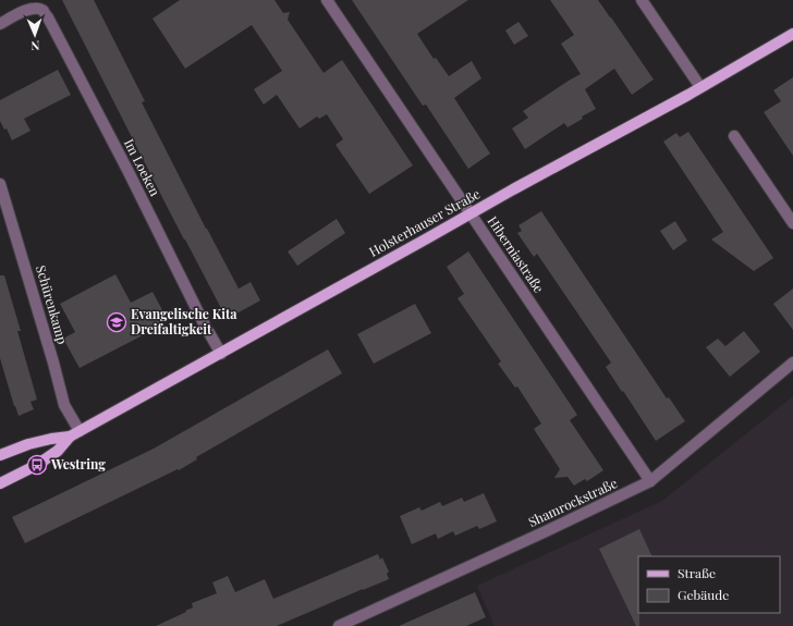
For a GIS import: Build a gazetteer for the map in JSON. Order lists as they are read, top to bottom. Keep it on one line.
{"streets":{"main road":["Holsterhauser Straße"],"street":["Im Loeken","Hiberniastraße","Schürenkamp","Shamrockstraße"]},"crossings":[["Im Loeken","Holsterhauser Straße"],["Holsterhauser Straße","Hiberniastraße"],["Holsterhauser Straße","Schürenkamp"],["Hiberniastraße","Shamrockstraße"]],"places":{"school or university":["Evangelische Kita Dreifaltigkeit"],"bus stop":["Westring"]},"legend":["Straße","Gebäude"],"north":"bottom"}
